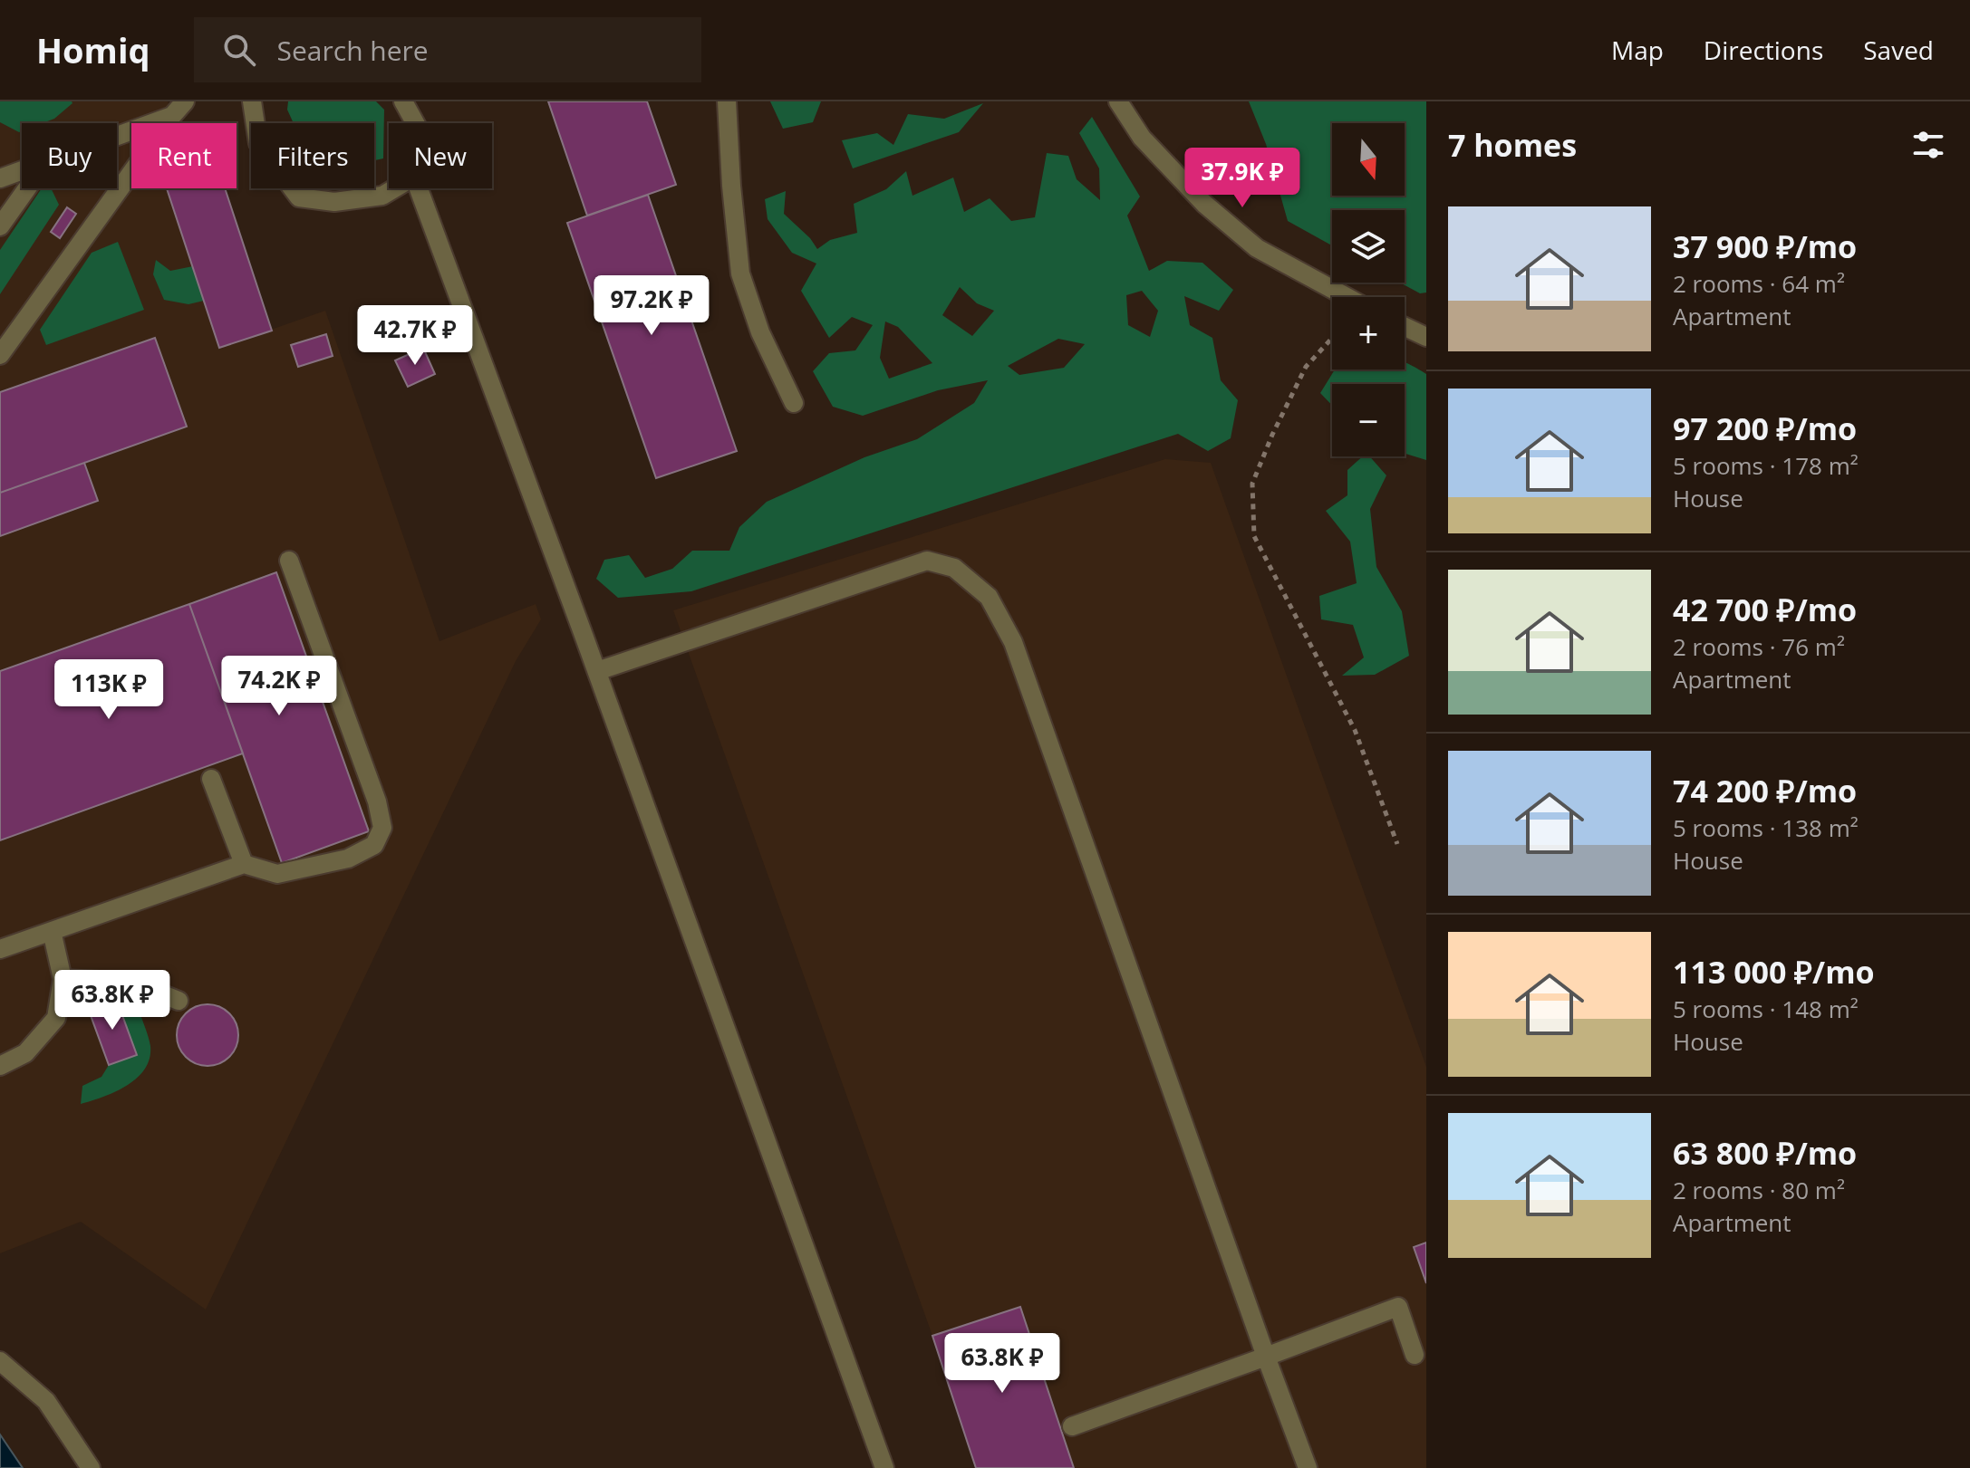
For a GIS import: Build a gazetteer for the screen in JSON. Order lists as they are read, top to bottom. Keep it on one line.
{"north":"bottom","page":{"header":"Homiq","search":"Search here","nav":["Map","Directions","Saved"],"heading":"7 homes","map_buttons":["+","−"],"chip":["Buy","Rent","Filters","New"],"price":["37.9K ₽","97.2K ₽","42.7K ₽","74.2K ₽","113K ₽","63.8K ₽","63.8K ₽"],"list":[{"name":"37 900 ₽/mo","note":"2 rooms · 64 m² · Apartment"},{"name":"97 200 ₽/mo","note":"5 rooms · 178 m² · House"},{"name":"42 700 ₽/mo","note":"2 rooms · 76 m² · Apartment"},{"name":"74 200 ₽/mo","note":"5 rooms · 138 m² · House"},{"name":"113 000 ₽/mo","note":"5 rooms · 148 m² · House"},{"name":"63 800 ₽/mo","note":"2 rooms · 80 m² · Apartment"}]}}
